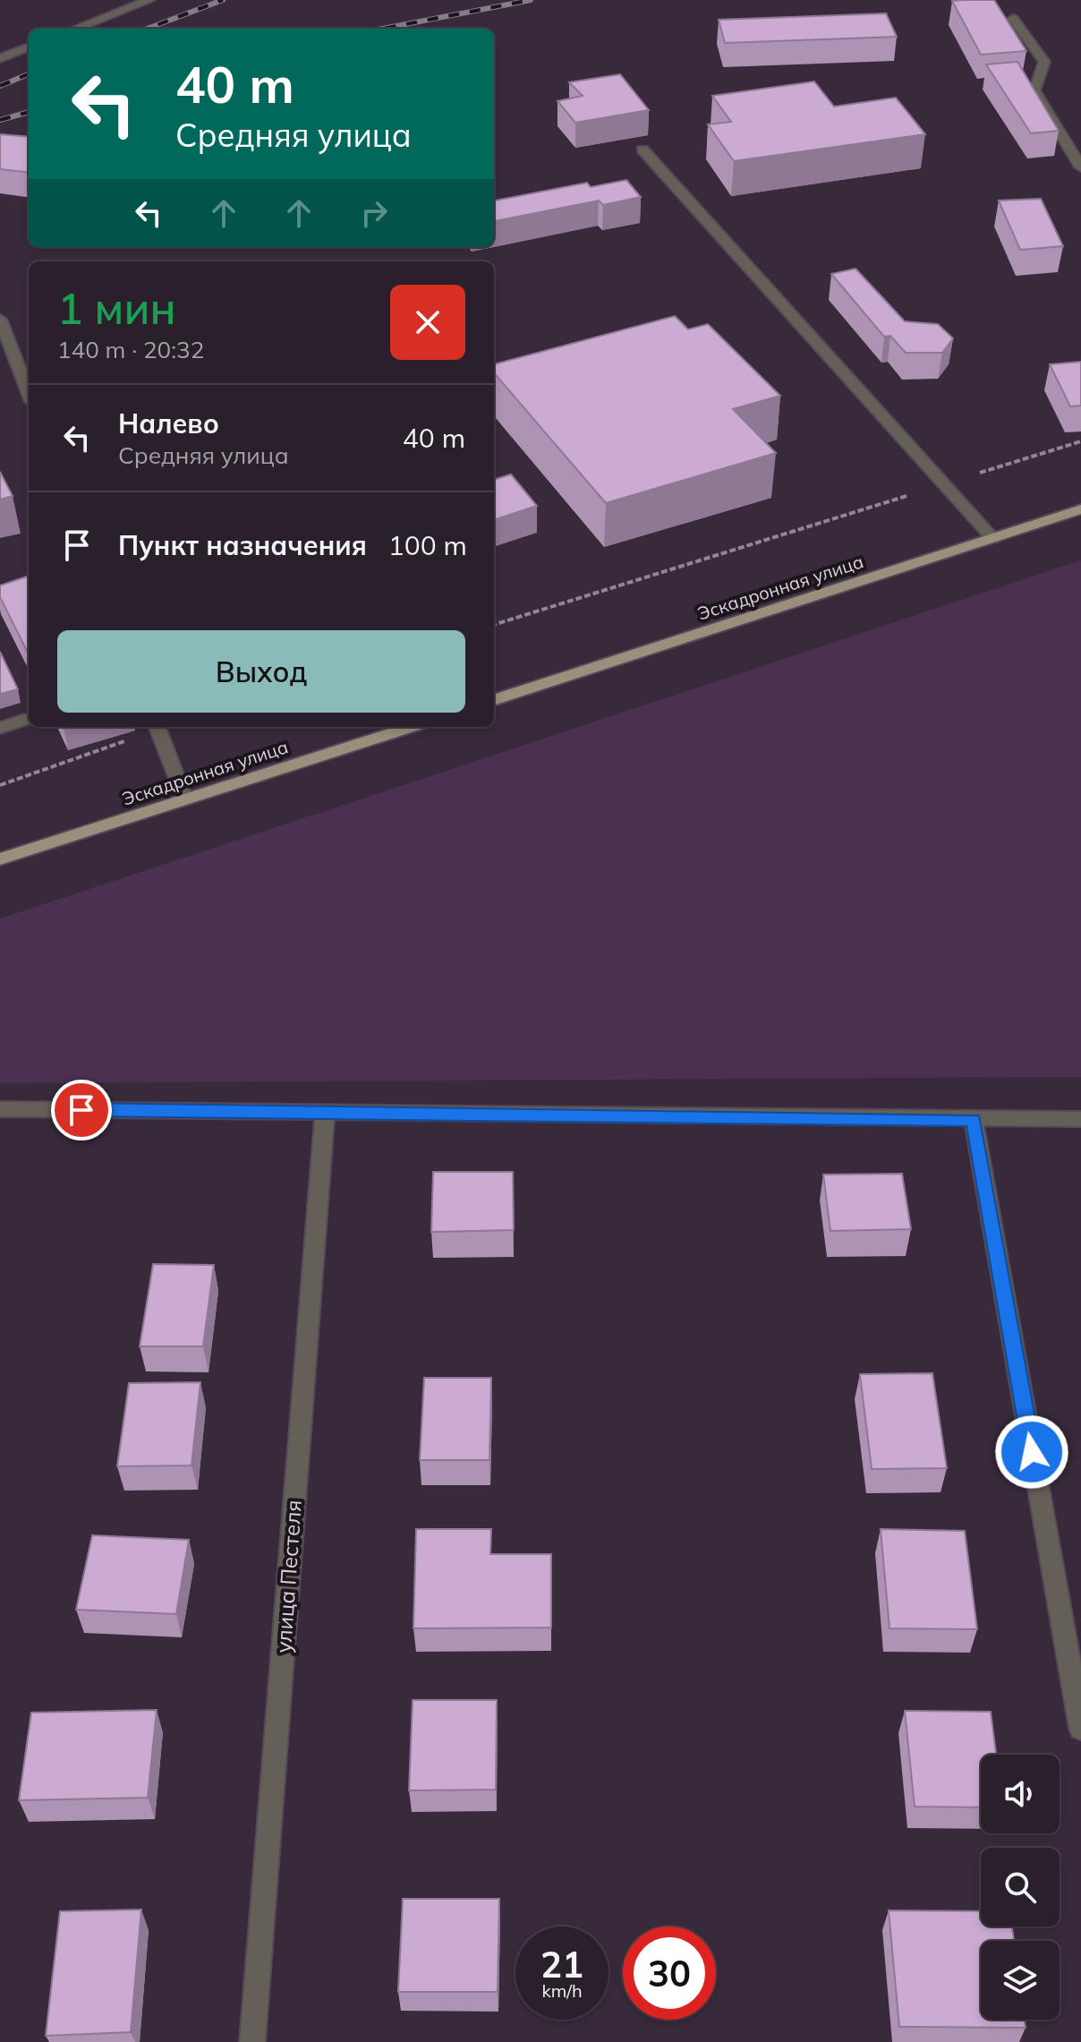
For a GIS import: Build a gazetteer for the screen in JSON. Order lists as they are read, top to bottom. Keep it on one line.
{"streets":{"main road":["Эскадронная улица"],"street":["улица Пестеля"]},"page":{"turn":["40 m","Средняя улица"],"heading":["1 мин","140 m · 20:32"],"list":[{"name":"Налево","note":"Средняя улица","value":"40 m"},{"name":"Пункт назначения","value":"100 m"}],"buttons":"Выход","speed":"21 km/h","limit":"30"}}
